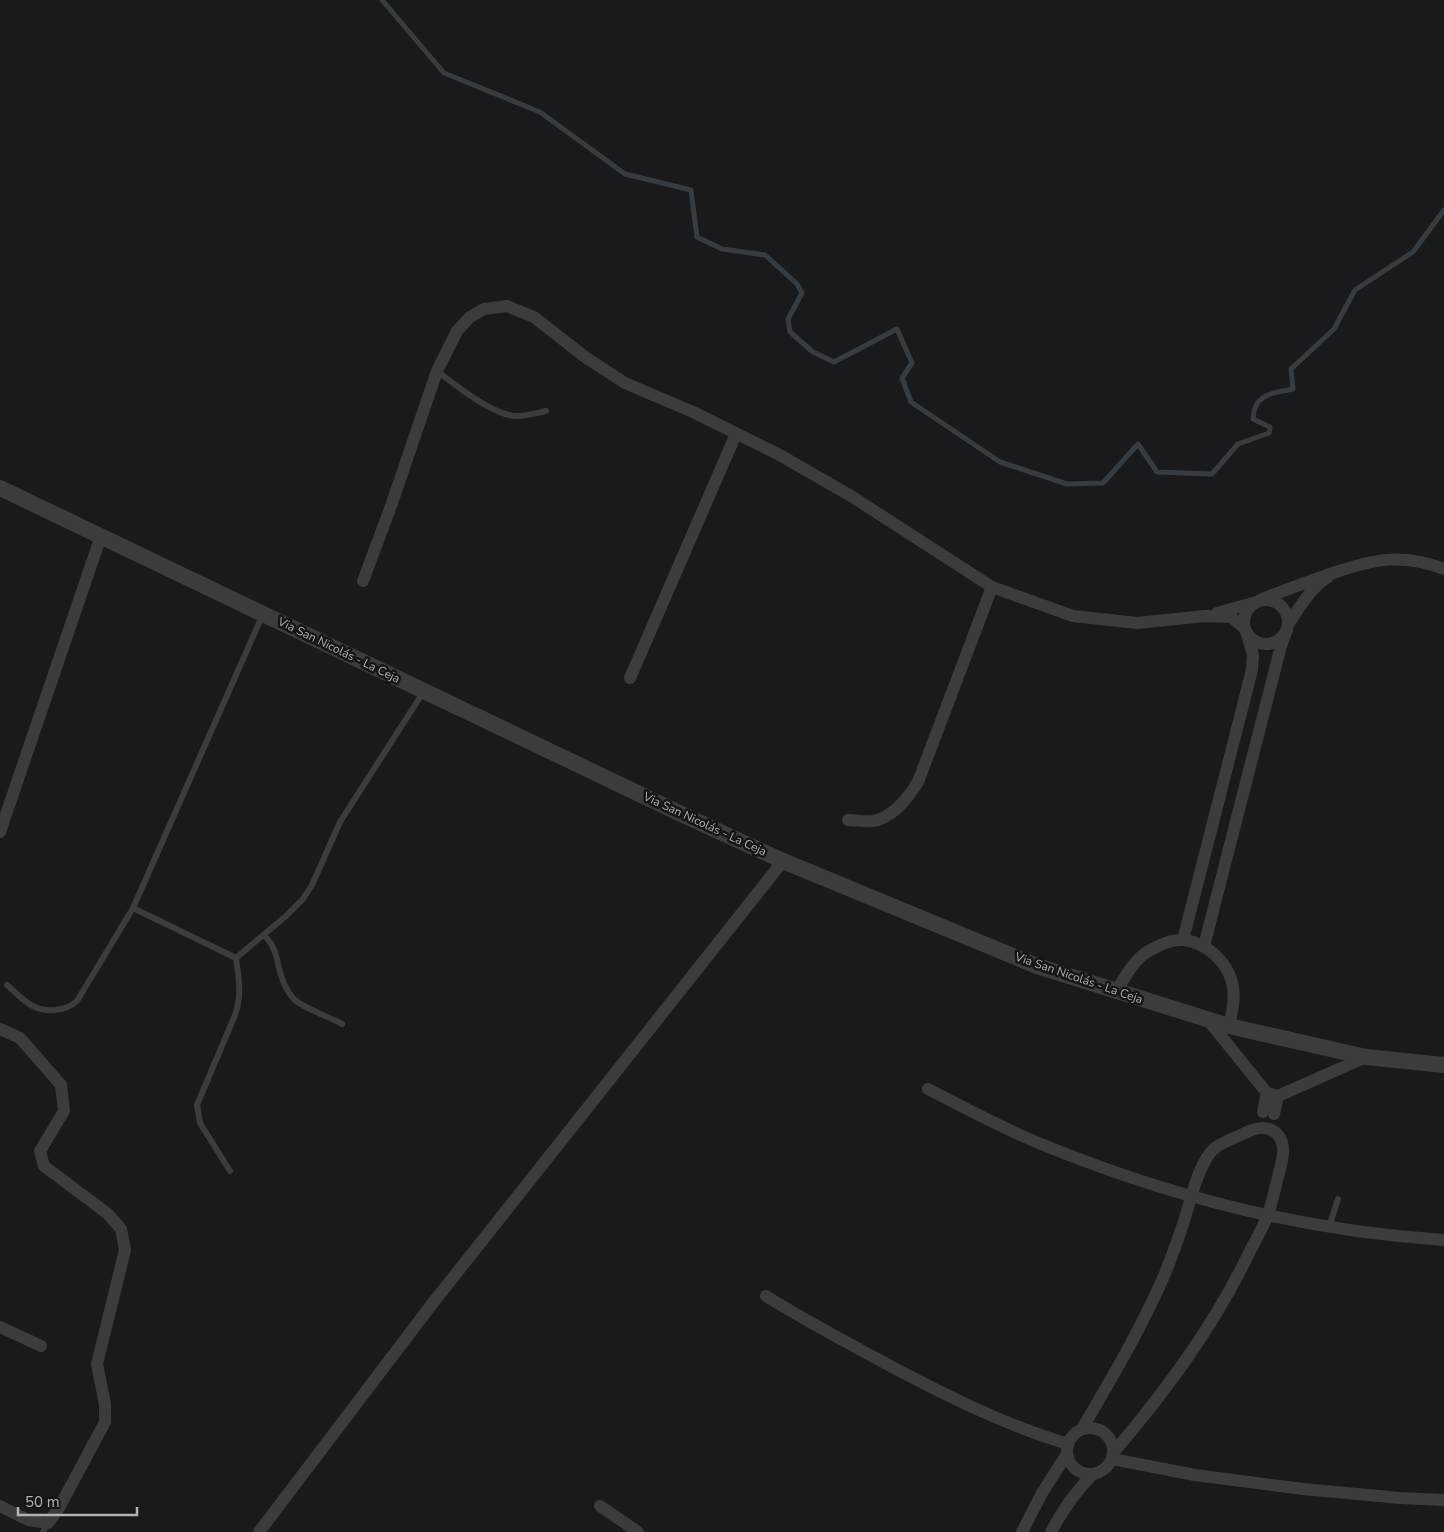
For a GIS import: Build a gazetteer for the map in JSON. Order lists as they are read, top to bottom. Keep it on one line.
{"streets":{"street":["Via San Nicolás - La Ceja"]},"scale_bar":"50 m"}
